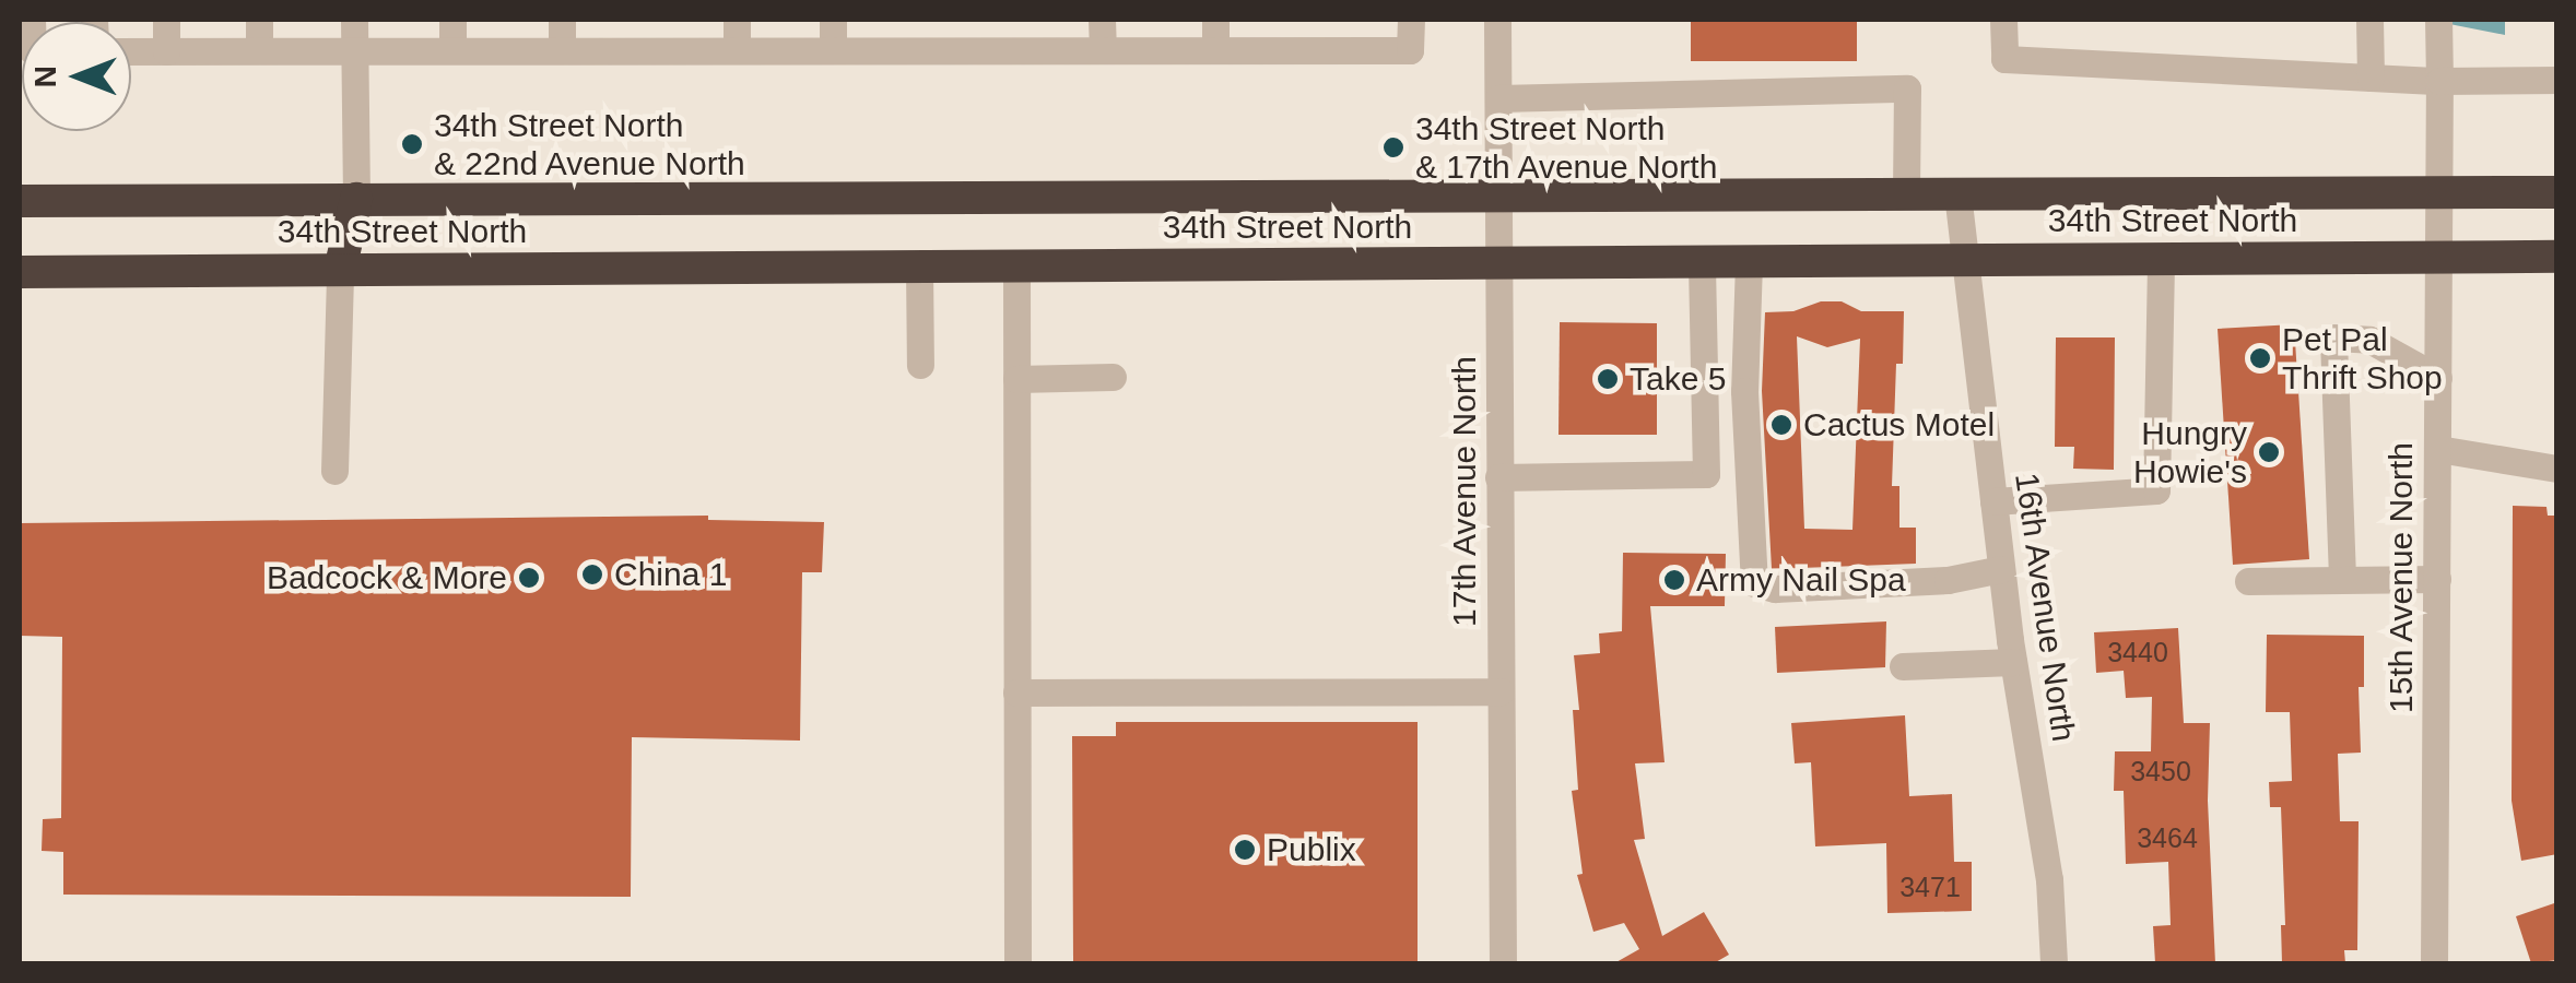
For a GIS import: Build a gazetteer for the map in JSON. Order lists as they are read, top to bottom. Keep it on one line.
{"streets":{"highway":["34th Street North"],"street":["17th Avenue North","15th Avenue North","16th Avenue North"]},"crossings":[["34th Street North","17th Avenue North"],["34th Street North","15th Avenue North"],["34th Street North","16th Avenue North"]],"places":["34th Street North & 22nd Avenue North","34th Street North & 17th Avenue North","Pet Pal Thrift Shop","Take 5","Cactus Motel","Hungry Howie's","China 1","Badcock & More","Army Nail Spa","Publix"],"house_numbers":["3440","3450","3464","3471"],"north":"left"}
